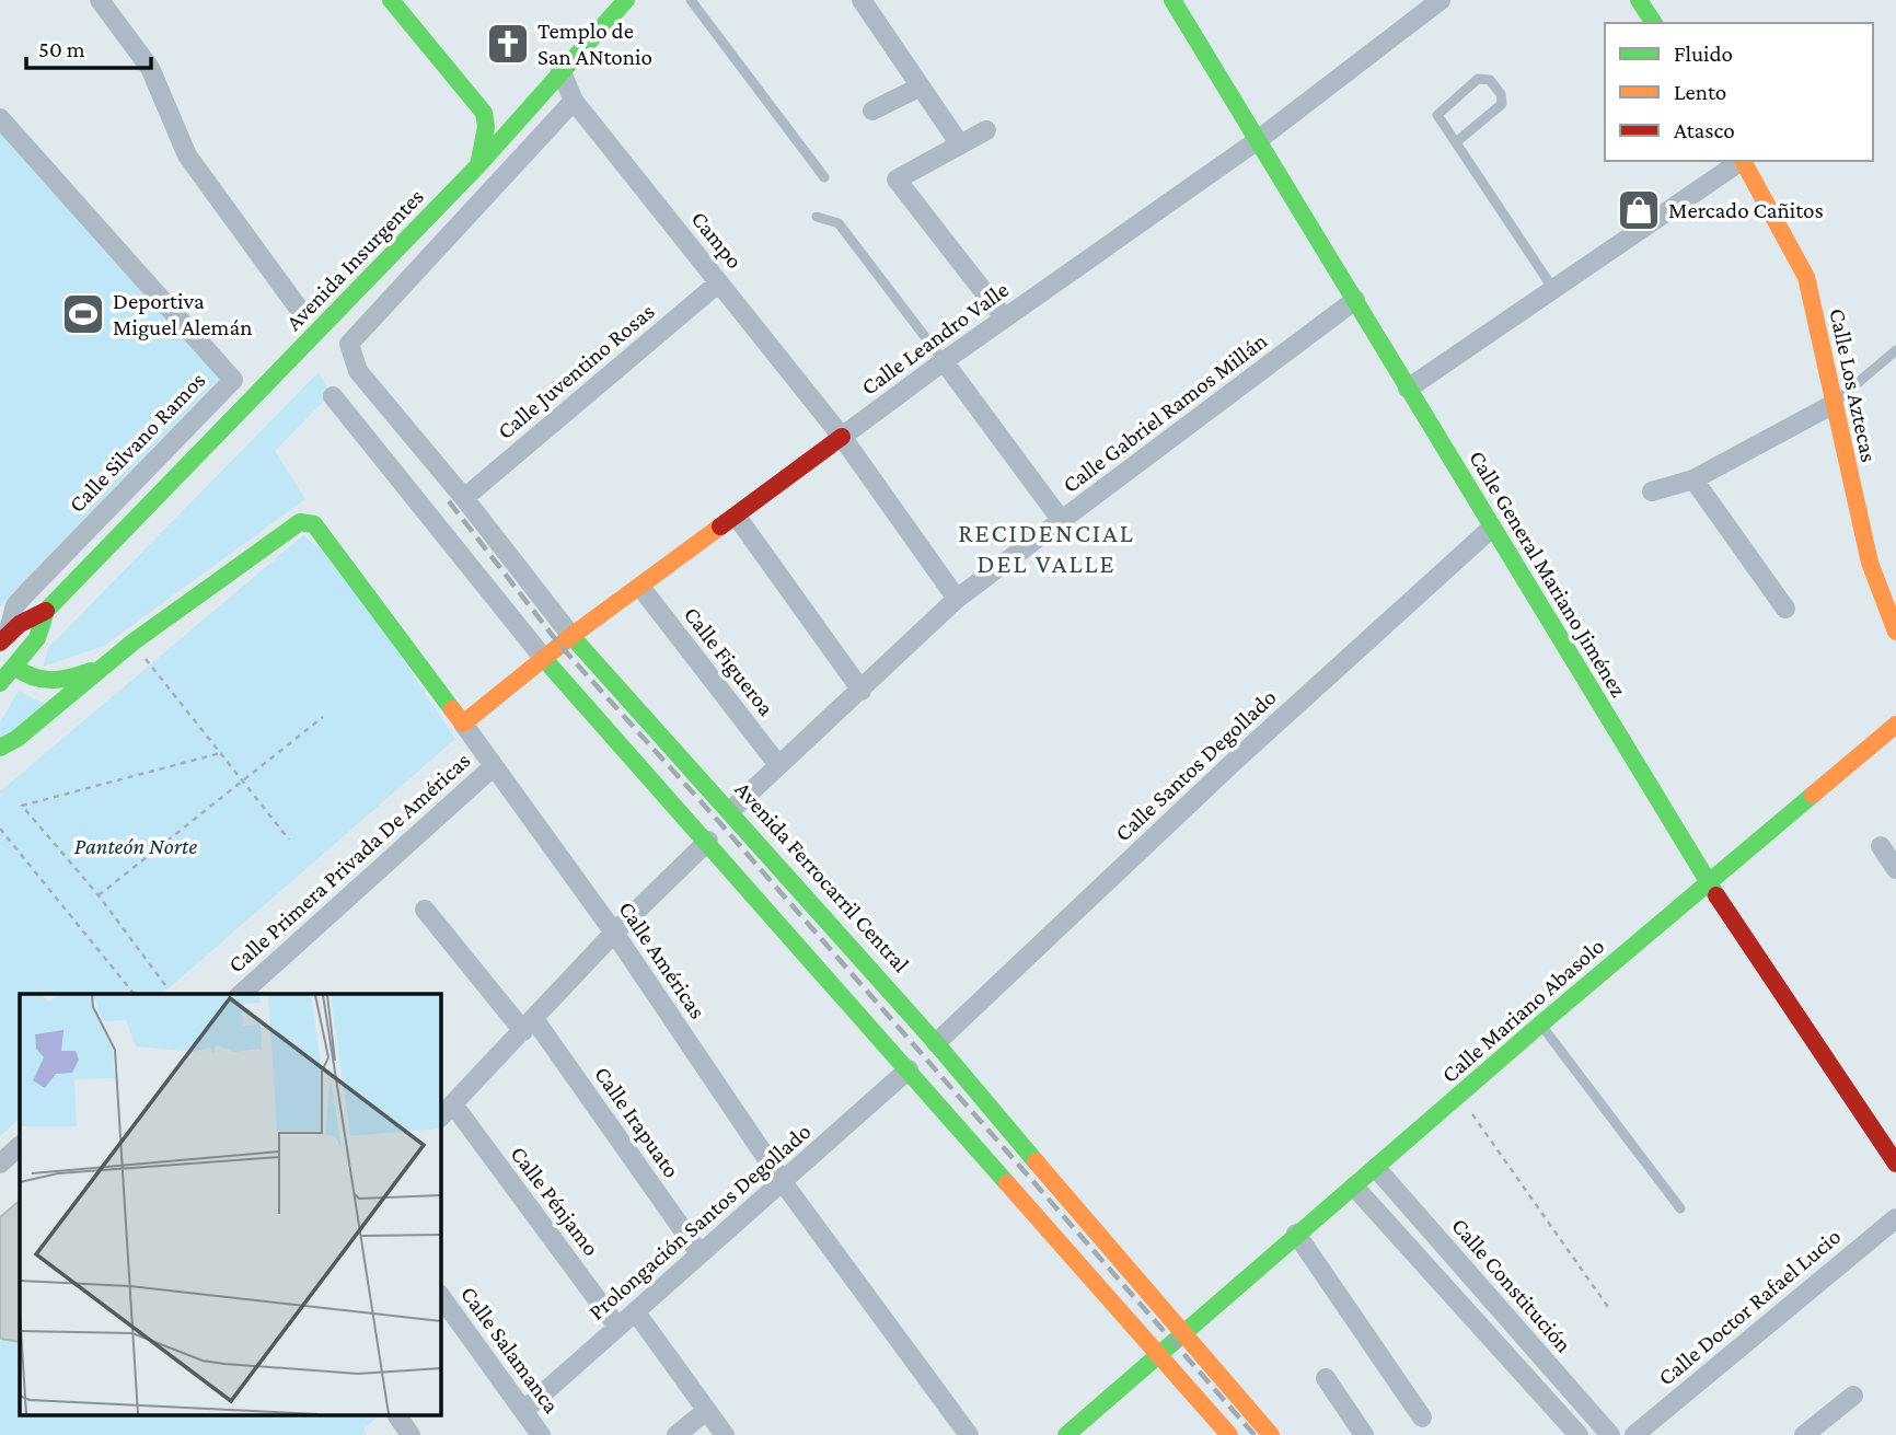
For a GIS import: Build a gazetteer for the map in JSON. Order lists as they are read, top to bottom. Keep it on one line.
{"streets":{"main road":["Avenida Insurgentes","Calle Leandro Valle","Calle Los Aztecas","Calle General Mariano Jiménez","Avenida Ferrocarril Central","Calle Américas","Calle Mariano Abasolo"],"street":["Campo","Calle Juventino Rosas","Calle Gabriel Ramos Millán","Calle Silvano Ramos","Calle Figueroa","Calle Santos Degollado","Calle Primera Privada De Américas","Calle Irapuato","Calle Pénjamo","Prolongación Santos Degollado","Calle Constitución","Calle Doctor Rafael Lucio","Calle Salamanca"]},"crossings":[["Campo","Avenida Insurgentes"],["Campo","Calle Leandro Valle"],["Campo","Calle Juventino Rosas"],["Campo","Calle Gabriel Ramos Millán"],["Campo","Avenida Ferrocarril Central"],["Calle Leandro Valle","Calle General Mariano Jiménez"],["Calle Leandro Valle","Calle Figueroa"],["Calle Leandro Valle","Avenida Ferrocarril Central"],["Calle Leandro Valle","Calle Américas"],["Calle Juventino Rosas","Avenida Ferrocarril Central"],["Calle Gabriel Ramos Millán","Calle General Mariano Jiménez"],["Calle Gabriel Ramos Millán","Calle Figueroa"],["Calle Gabriel Ramos Millán","Avenida Ferrocarril Central"],["Calle General Mariano Jiménez","Calle Santos Degollado"],["Calle General Mariano Jiménez","Calle Mariano Abasolo"],["Calle Santos Degollado","Avenida Ferrocarril Central"],["Calle Primera Privada De Américas","Calle Américas"],["Avenida Ferrocarril Central","Calle Mariano Abasolo"],["Calle Américas","Prolongación Santos Degollado"],["Calle Mariano Abasolo","Calle Constitución"],["Calle Irapuato","Prolongación Santos Degollado"],["Calle Pénjamo","Prolongación Santos Degollado"],["Prolongación Santos Degollado","Calle Salamanca"]],"districts":["RECIDENCIAL DEL VALLE"],"parks":["Panteón Norte"],"places":{"church":["Templo de San ANtonio"],"shop":["Mercado Cañitos"],"sports":["Deportiva Miguel Alemán"]},"legend":["Fluido","Lento","Atasco"],"scale_bar":"50 m"}
